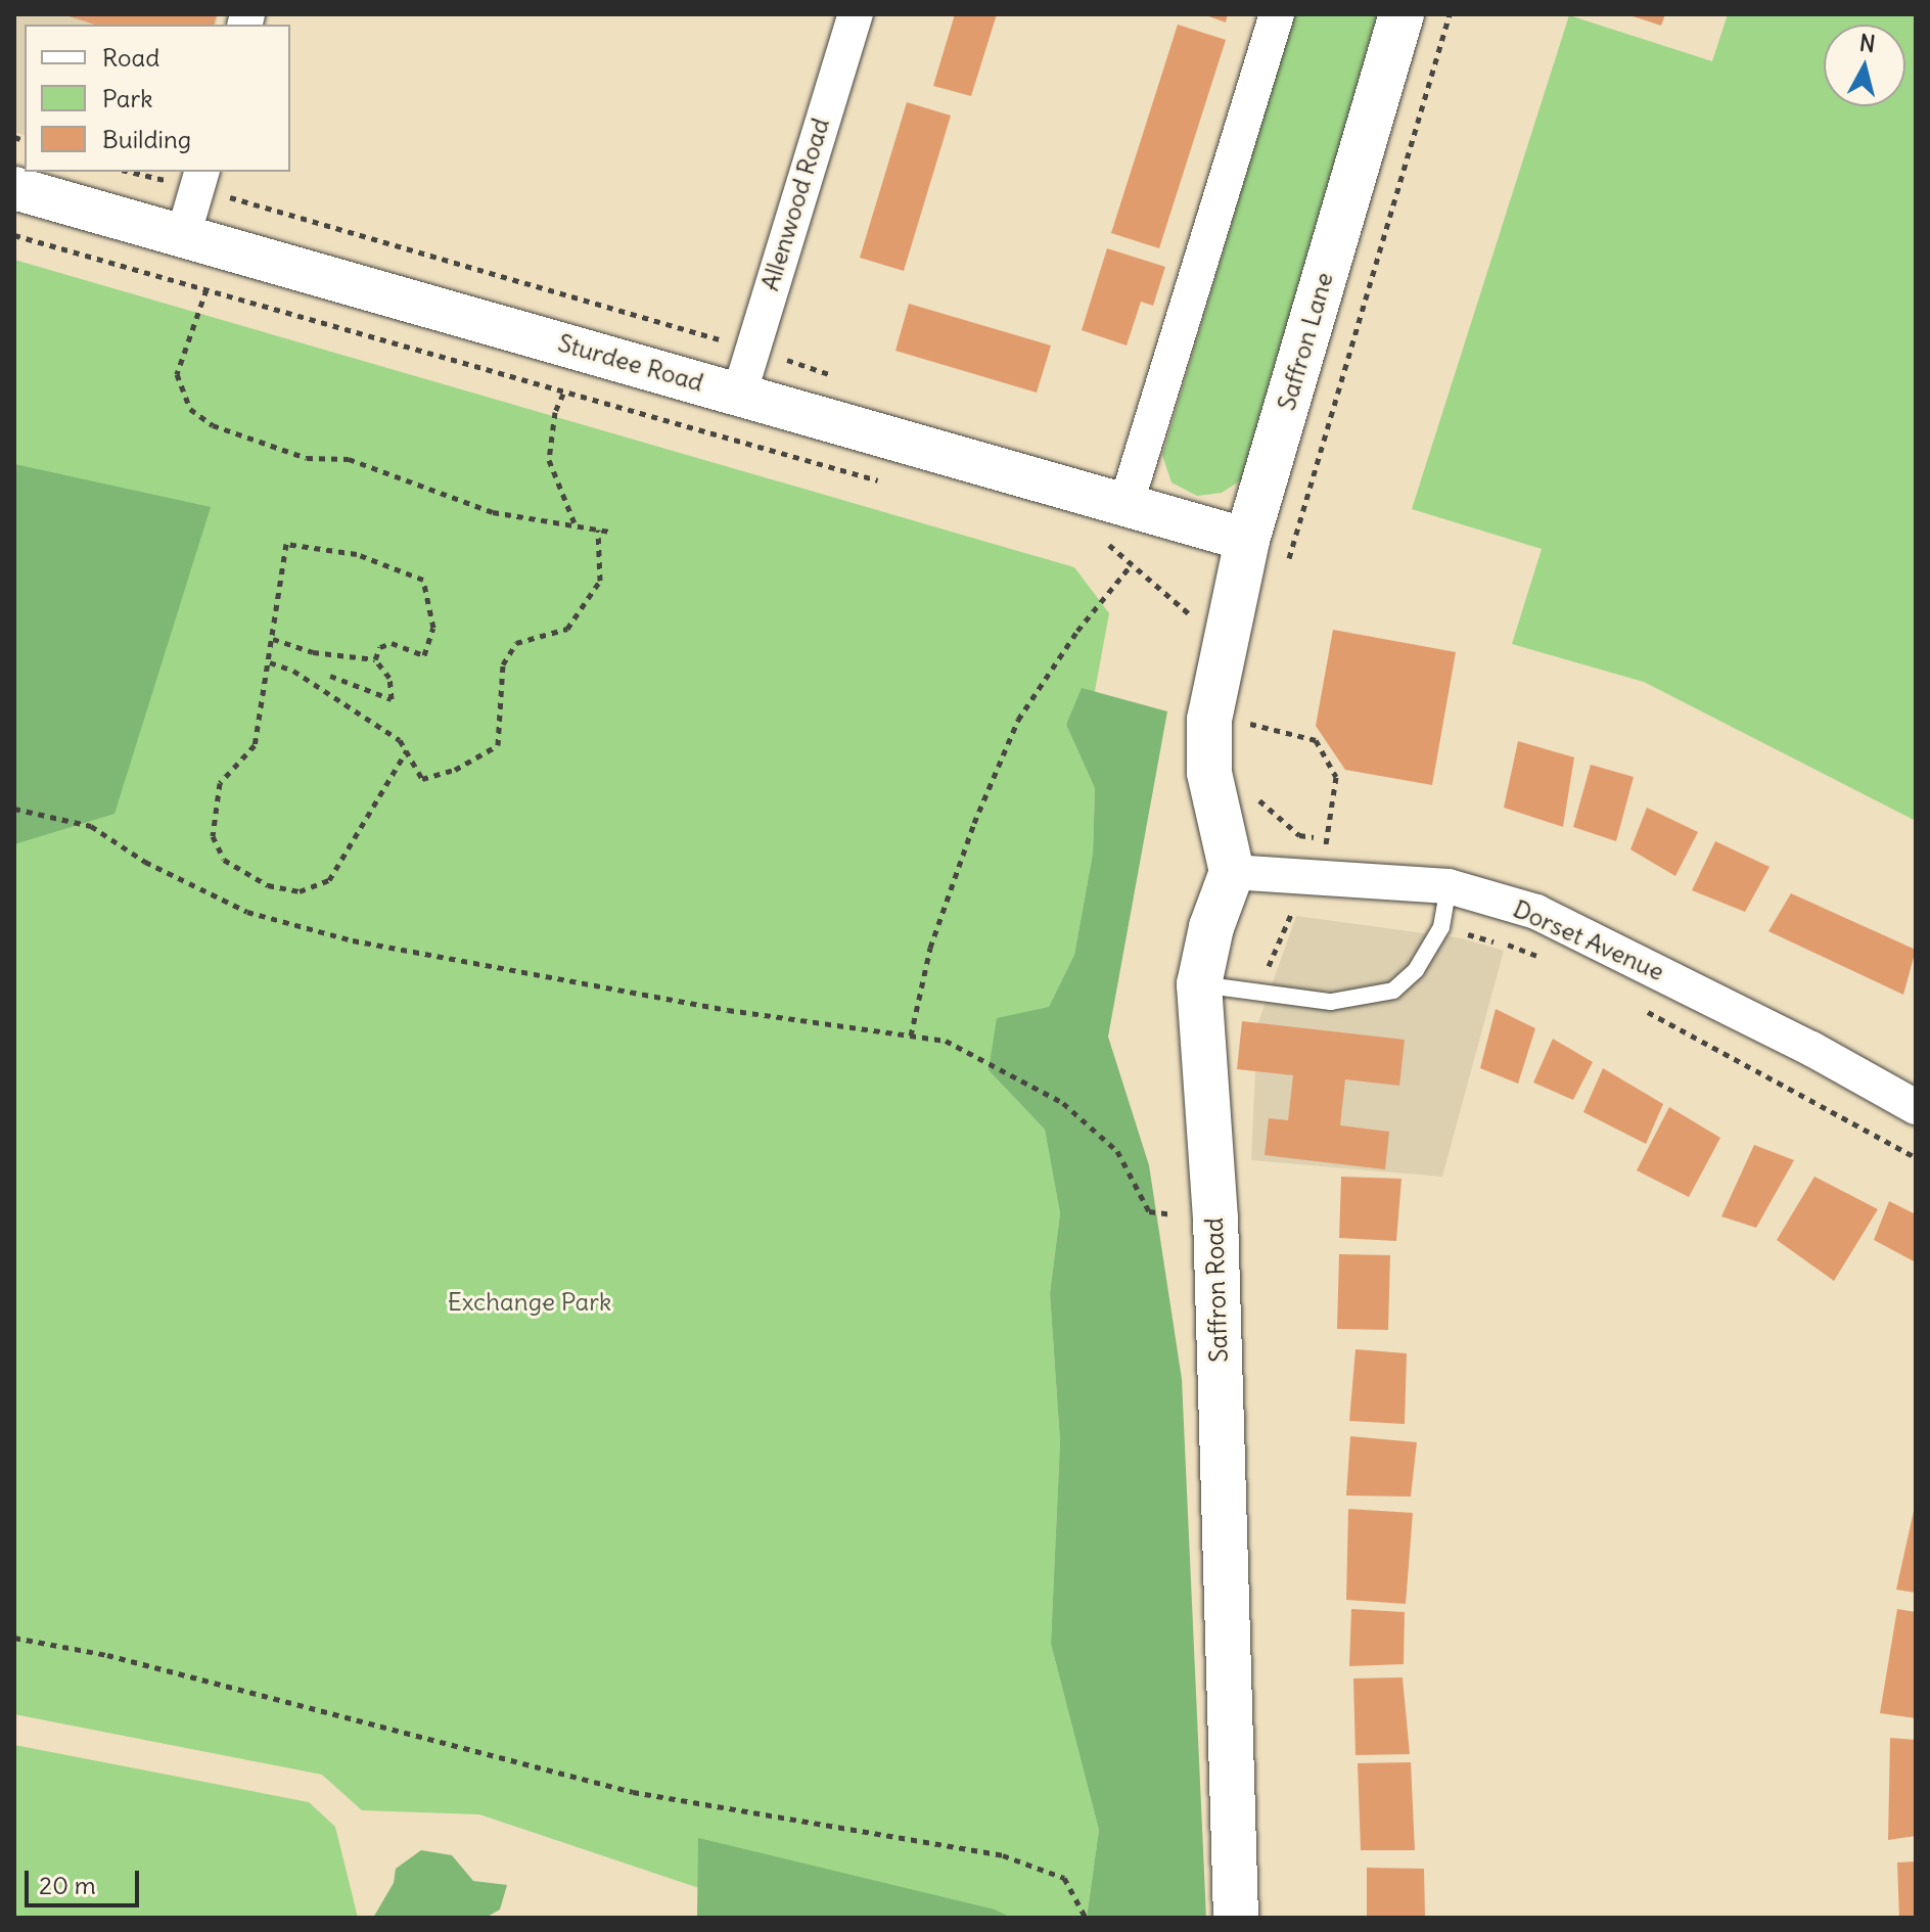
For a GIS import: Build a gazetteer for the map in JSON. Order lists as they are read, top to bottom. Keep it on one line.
{"streets":{"main road":["Saffron Lane","Saffron Road"],"street":["Allenwood Road","Sturdee Road","Dorset Avenue"]},"crossings":[["Allenwood Road","Sturdee Road"],["Saffron Lane","Sturdee Road"],["Saffron Lane","Dorset Avenue"],["Saffron Lane","Saffron Road"],["Dorset Avenue","Saffron Road"]],"parks":["Exchange Park"],"legend":["Road","Park","Building"],"scale_bar":"20 m","north":"top"}
